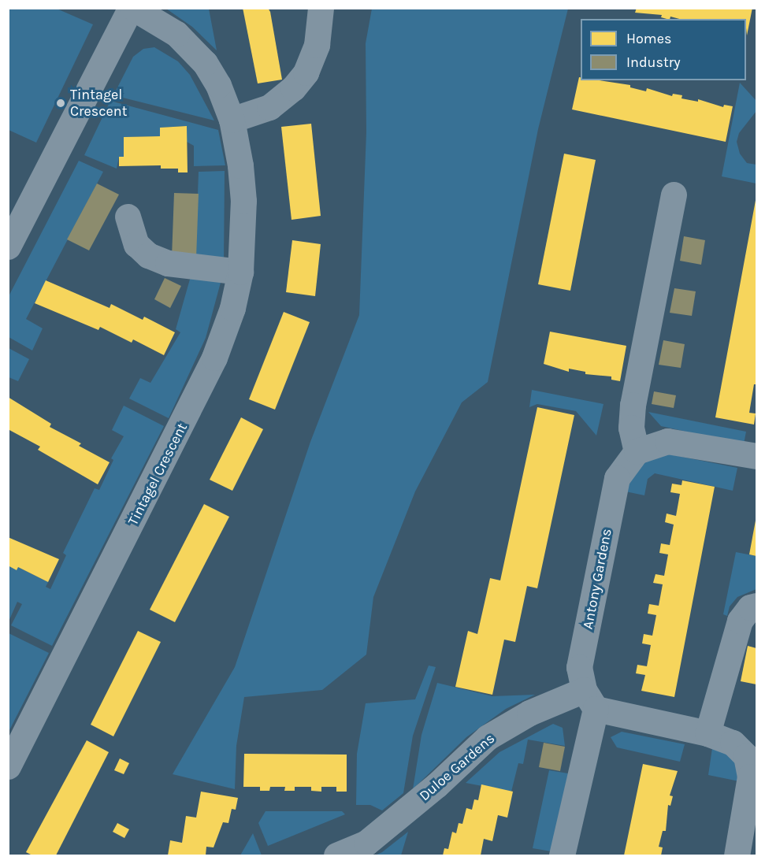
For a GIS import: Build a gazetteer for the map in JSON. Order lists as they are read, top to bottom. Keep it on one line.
{"streets":{"street":["Tintagel Crescent","Antony Gardens","Duloe Gardens"]},"crossings":[["Antony Gardens","Duloe Gardens"]],"places":["Tintagel Crescent"],"legend":["Homes","Industry"]}
